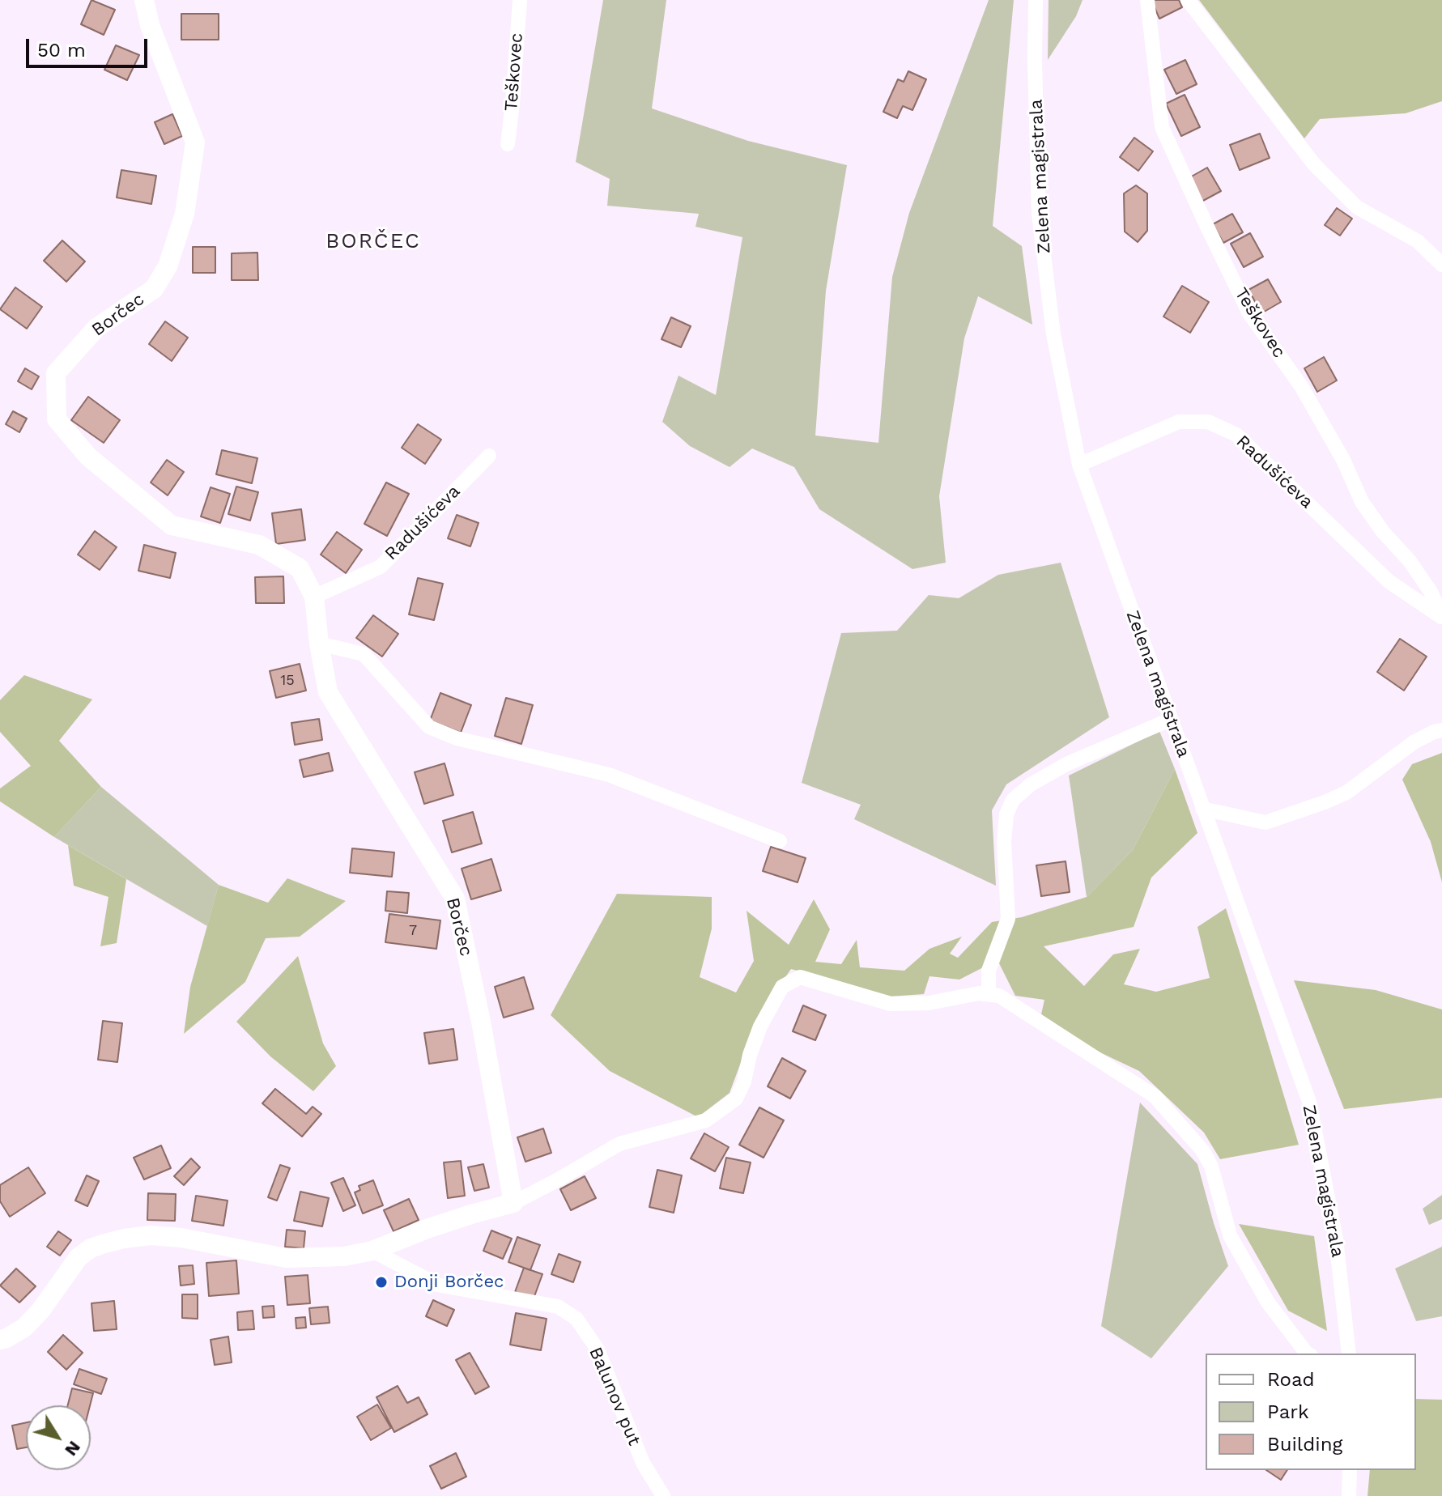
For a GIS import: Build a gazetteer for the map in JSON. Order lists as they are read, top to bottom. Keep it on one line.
{"streets":{"street":["Teškovec","Zelena magistrala","Borčec","Radušićeva","Balunov put"]},"crossings":[["Teškovec","Radušićeva"],["Zelena magistrala","Radušićeva"],["Borčec","Radušićeva"]],"districts":["BORČEC"],"places":["Donji Borčec"],"house_numbers":["15","7"],"legend":["Road","Park","Building"],"scale_bar":"50 m","north":"bottom right"}
